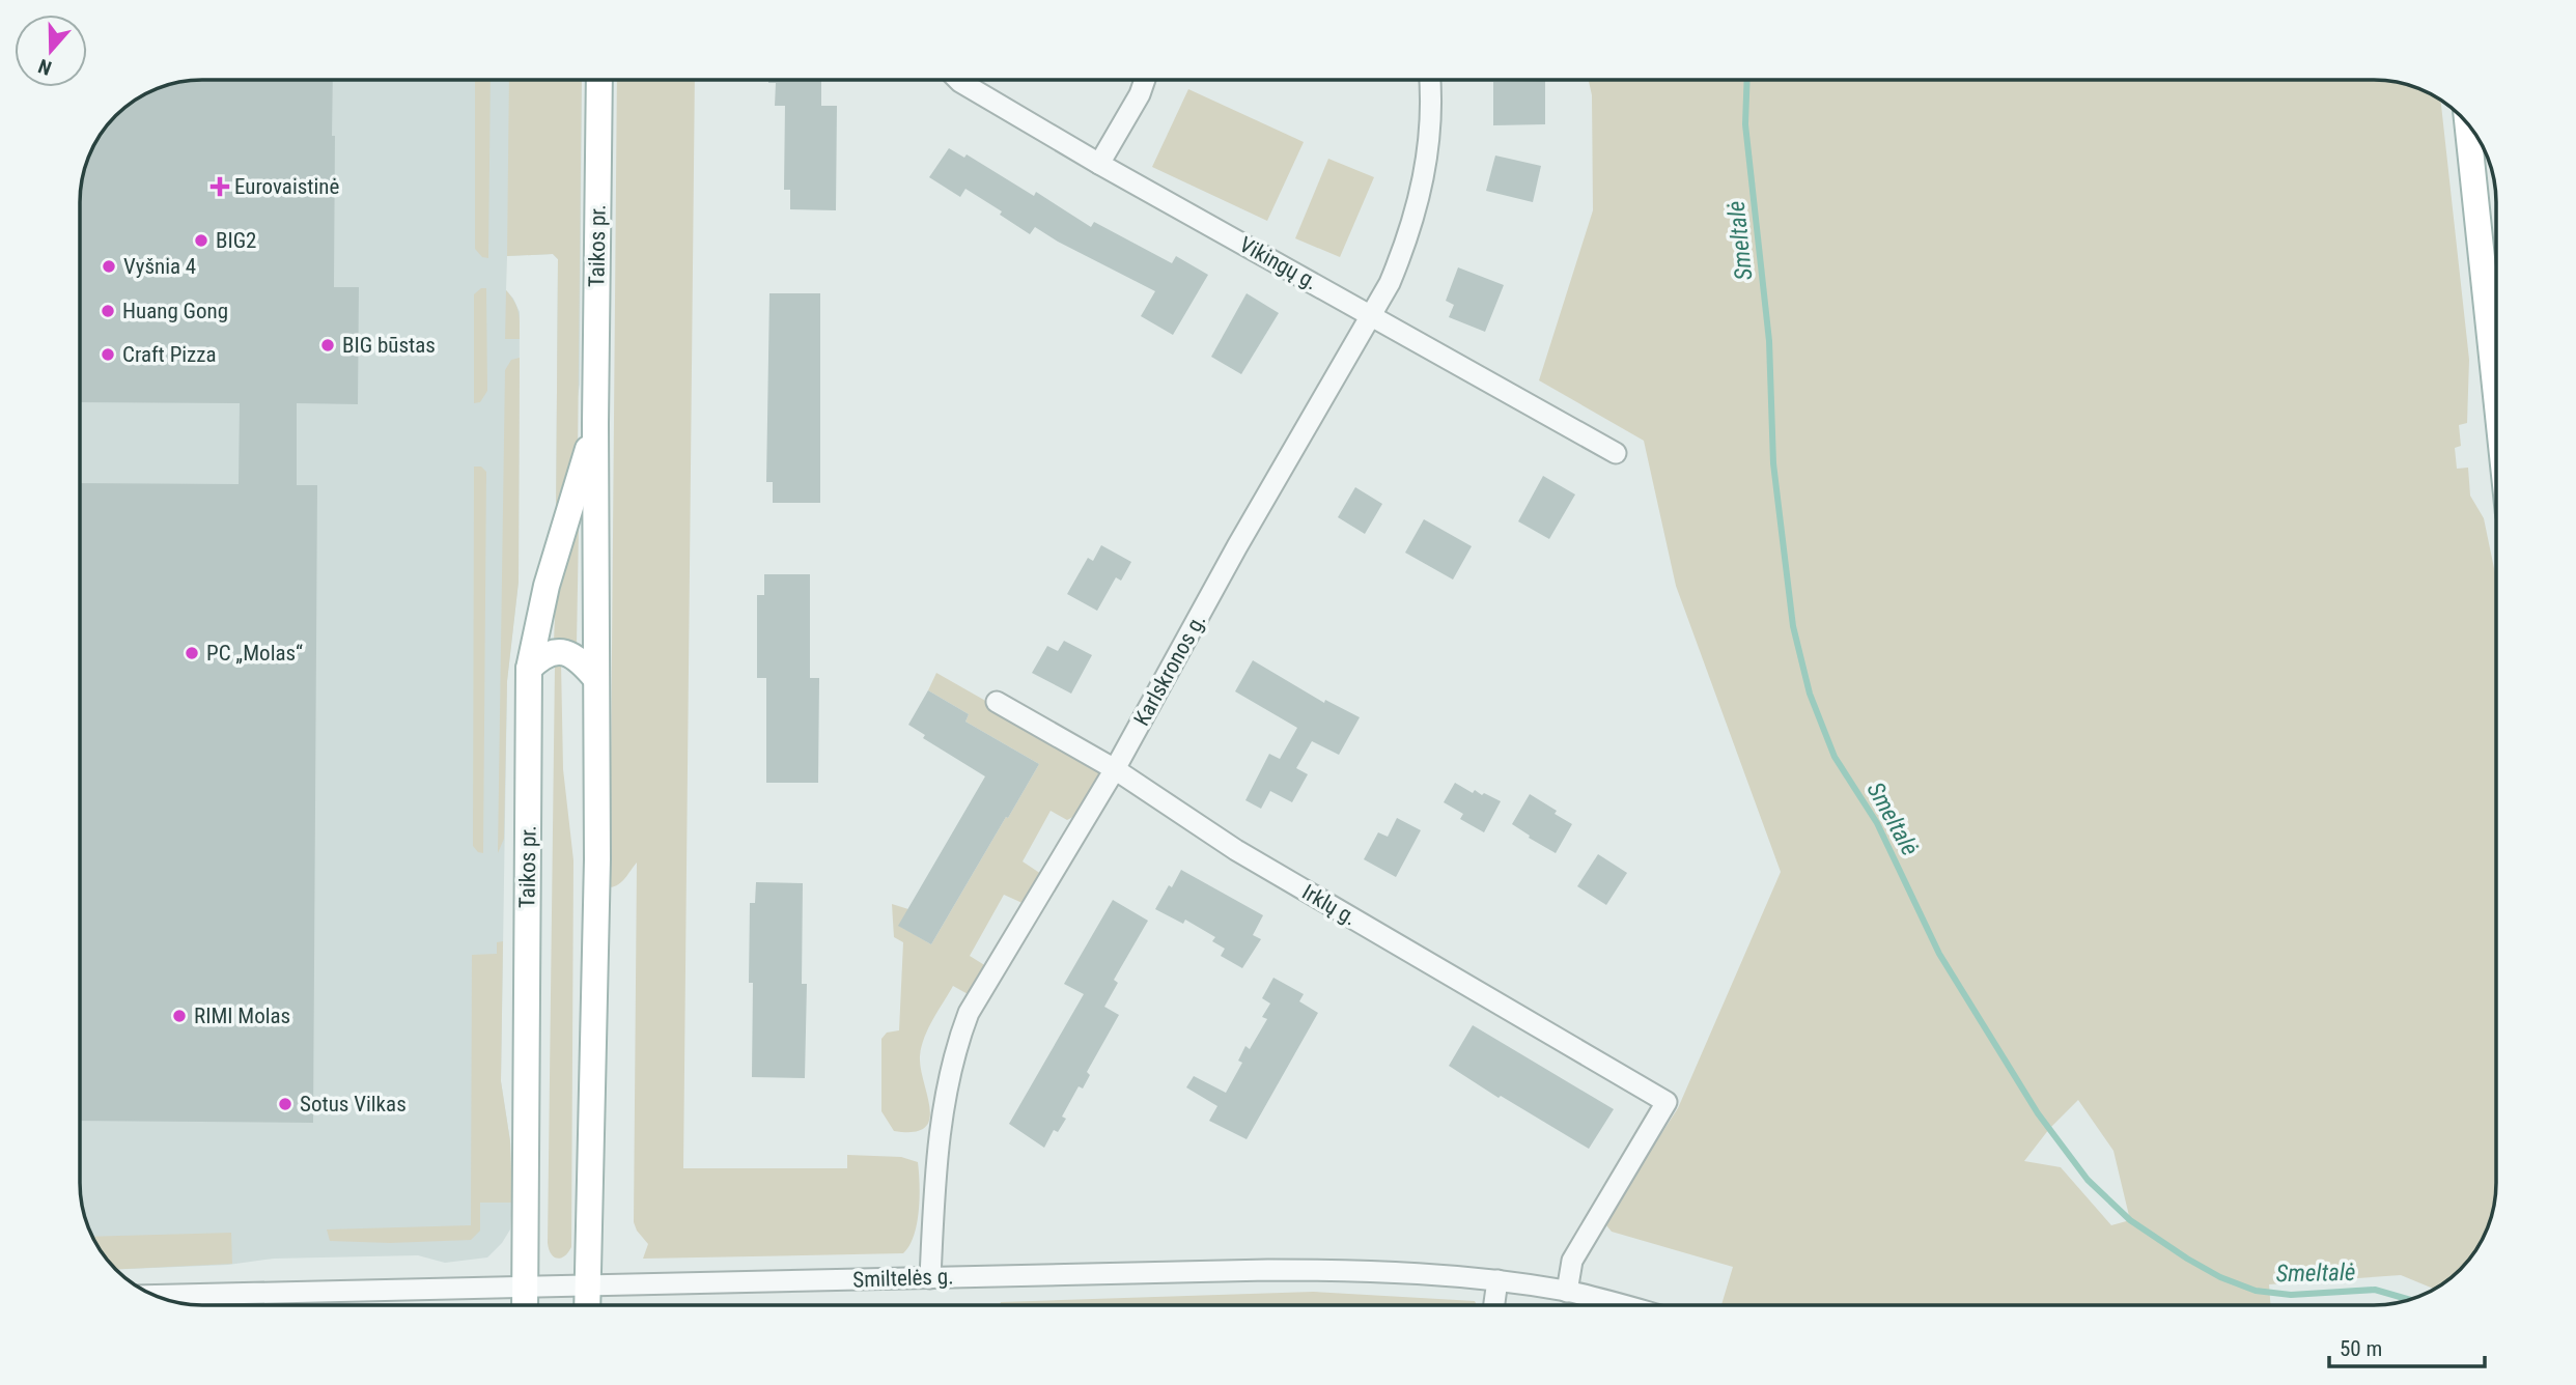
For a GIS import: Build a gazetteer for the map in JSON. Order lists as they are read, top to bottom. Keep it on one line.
{"streets":{"main road":["Taikos pr."],"street":["Vikingų g.","Karlskronos g.","Irklų g.","Smiltelės g."]},"crossings":[["Taikos pr.","Smiltelės g."],["Vikingų g.","Karlskronos g."],["Karlskronos g.","Irklų g."],["Karlskronos g.","Smiltelės g."],["Irklų g.","Smiltelės g."]],"water":["Smeltalė"],"places":{"health":["Eurovaistinė"],"other":["BIG2","Vyšnia 4","Huang Gong","BIG būstas","Craft Pizza","PC „Molas“","RIMI Molas","Sotus Vilkas"]},"scale_bar":"50 m","north":"bottom"}
